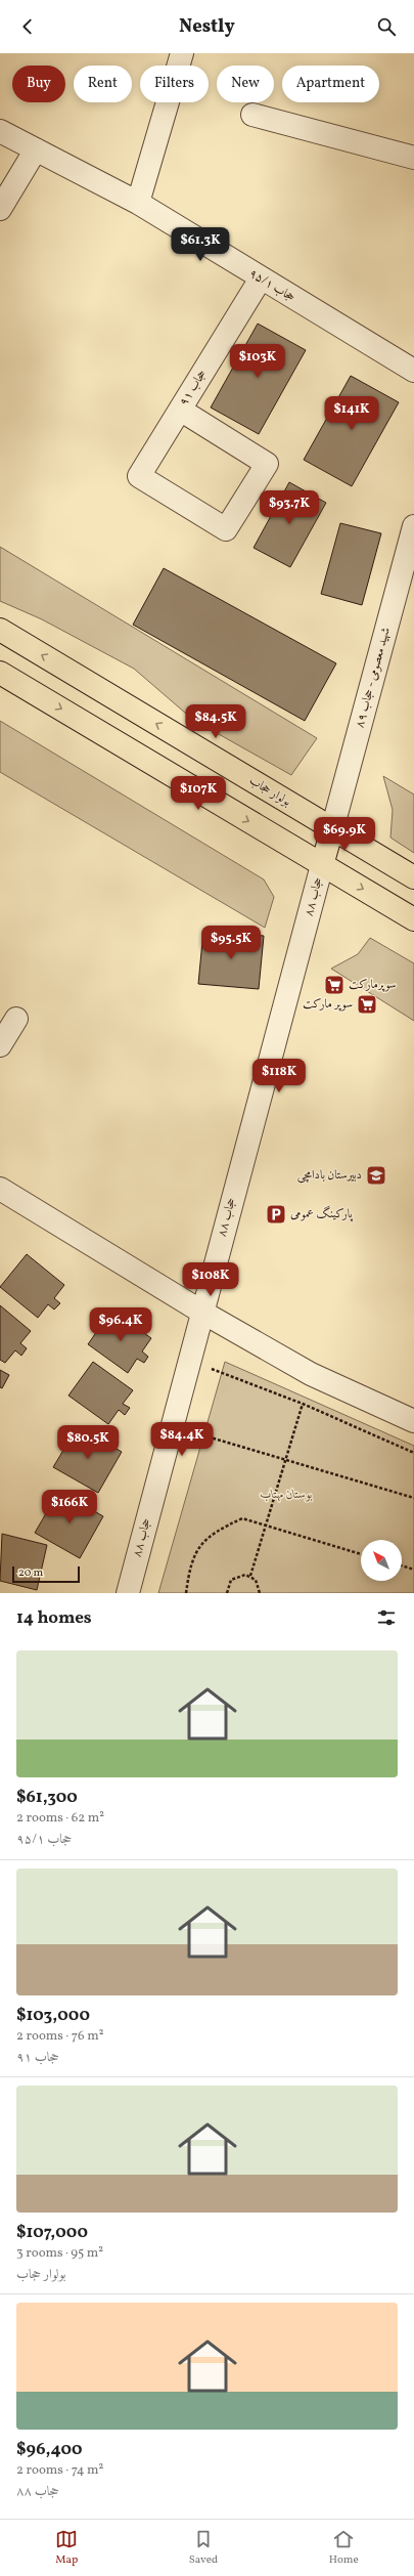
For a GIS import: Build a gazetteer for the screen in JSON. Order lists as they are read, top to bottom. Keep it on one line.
{"streets":{"main road":["بولوار حجاب"],"street":["حجاب ۹۵/۱","حجاب ۹۱","شهید معصومی - حجاب ۸۹","حجاب ۸۸"]},"crossings":[["حجاب ۹۵/۱","حجاب ۹۱"],["شهید معصومی - حجاب ۸۹","بولوار حجاب"]],"parks":["بوستان مهتاب"],"places":{"supermarket":["سوپرمارکت","سوپر مارکت"],"school or university":["دبیرستان بادامچی"],"parking":["پارکینگ عمومی"]},"scale_bar":"20 m","north":"top left","page":{"header":"Nestly","chip":["Buy","Rent","Filters","New","Apartment"],"price":["$61.3K","$103K","$141K","$93.7K","$84.5K","$107K","$69.9K","$95.5K","$118K","$108K","$96.4K","$84.4K","$80.5K","$166K"],"scale":"20 m","heading":"14 homes","list":[{"name":"$61,300","note":"2 rooms · 62 m² · حجاب ۹۵/۱"},{"name":"$103,000","note":"2 rooms · 76 m² · حجاب ۹۱"},{"name":"$107,000","note":"3 rooms · 95 m² · بولوار حجاب"},{"name":"$96,400","note":"2 rooms · 74 m² · حجاب ۸۸"}],"tabs":["Map","Saved","Home"]}}
